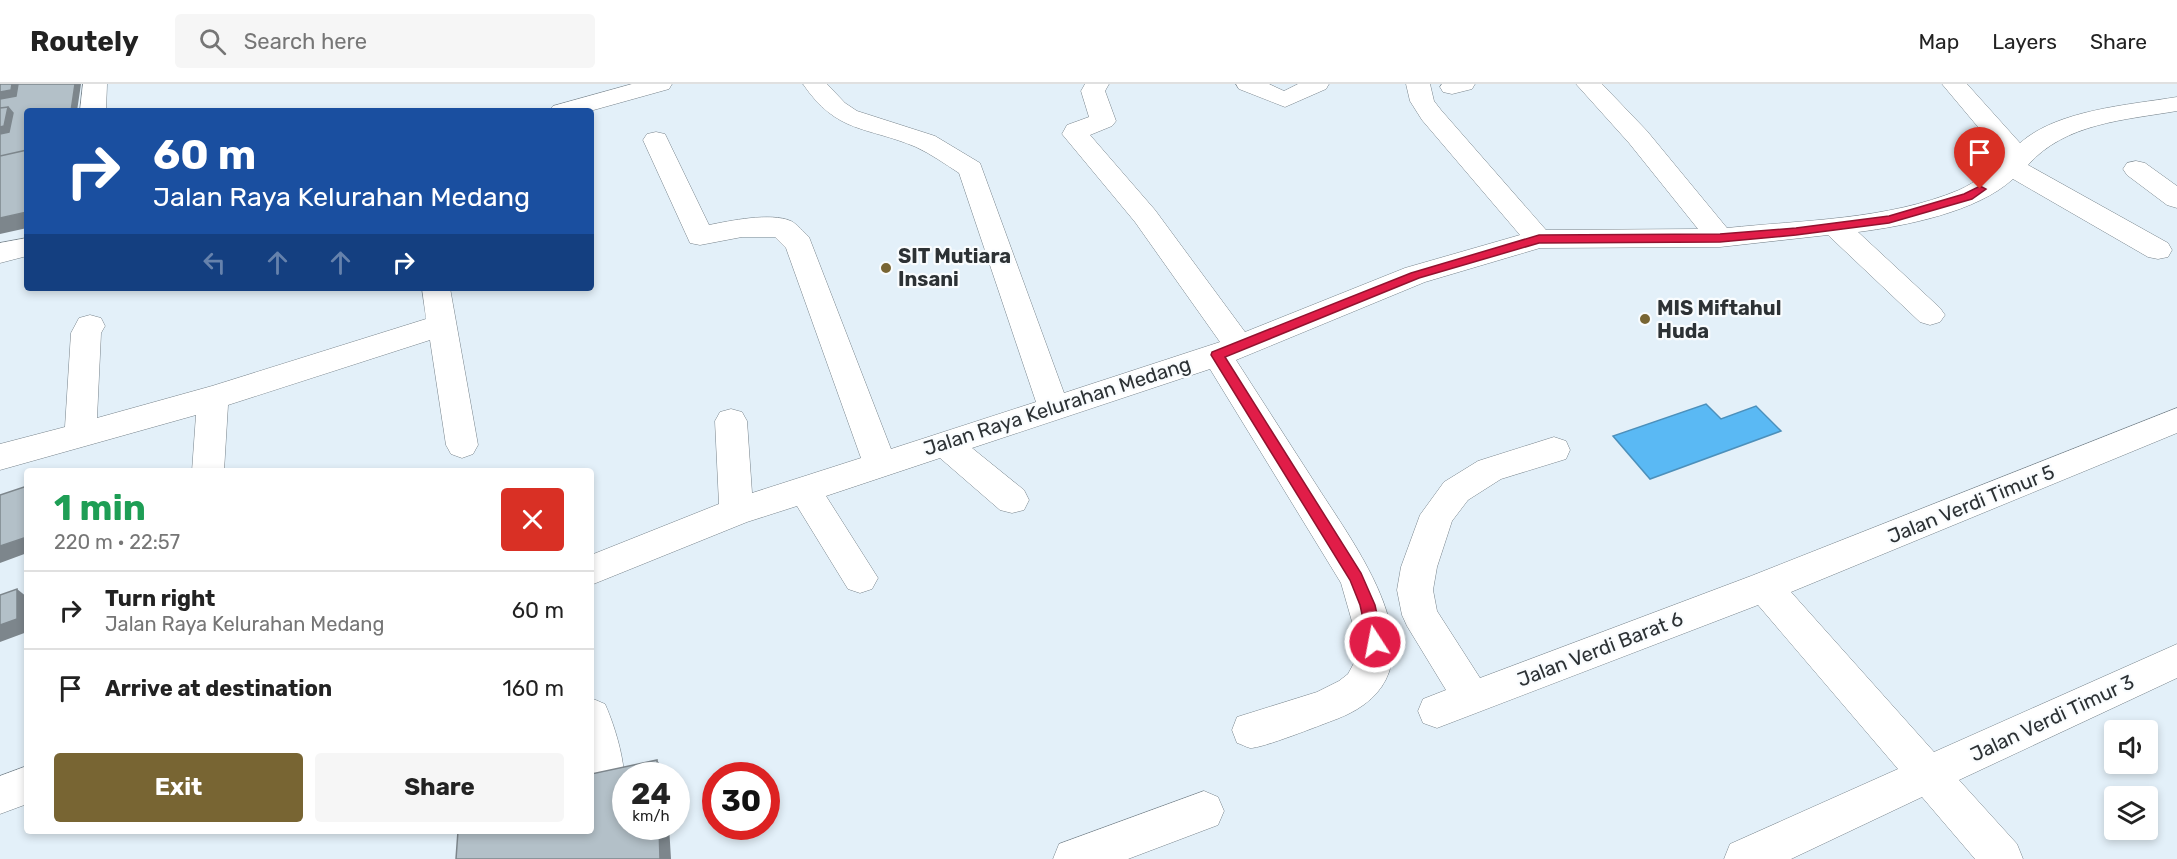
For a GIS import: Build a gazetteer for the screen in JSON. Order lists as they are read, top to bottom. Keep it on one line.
{"streets":{"street":["Jalan Raya Kelurahan Medang","Jalan Verdi Timur 5","Jalan Verdi Barat 6","Jalan Verdi Timur 3"]},"crossings":[["Jalan Verdi Timur 5","Jalan Verdi Barat 6"]],"places":["SIT Mutiara Insani","MIS Miftahul Huda"],"page":{"header":"Routely","search":"Search here","nav":["Map","Layers","Share"],"turn":["60 m","Jalan Raya Kelurahan Medang"],"heading":["1 min","220 m · 22:57"],"list":[{"name":"Turn right","note":"Jalan Raya Kelurahan Medang","value":"60 m"},{"name":"Arrive at destination","value":"160 m"}],"buttons":["Exit","Share"],"speed":"24 km/h","limit":"30"}}
